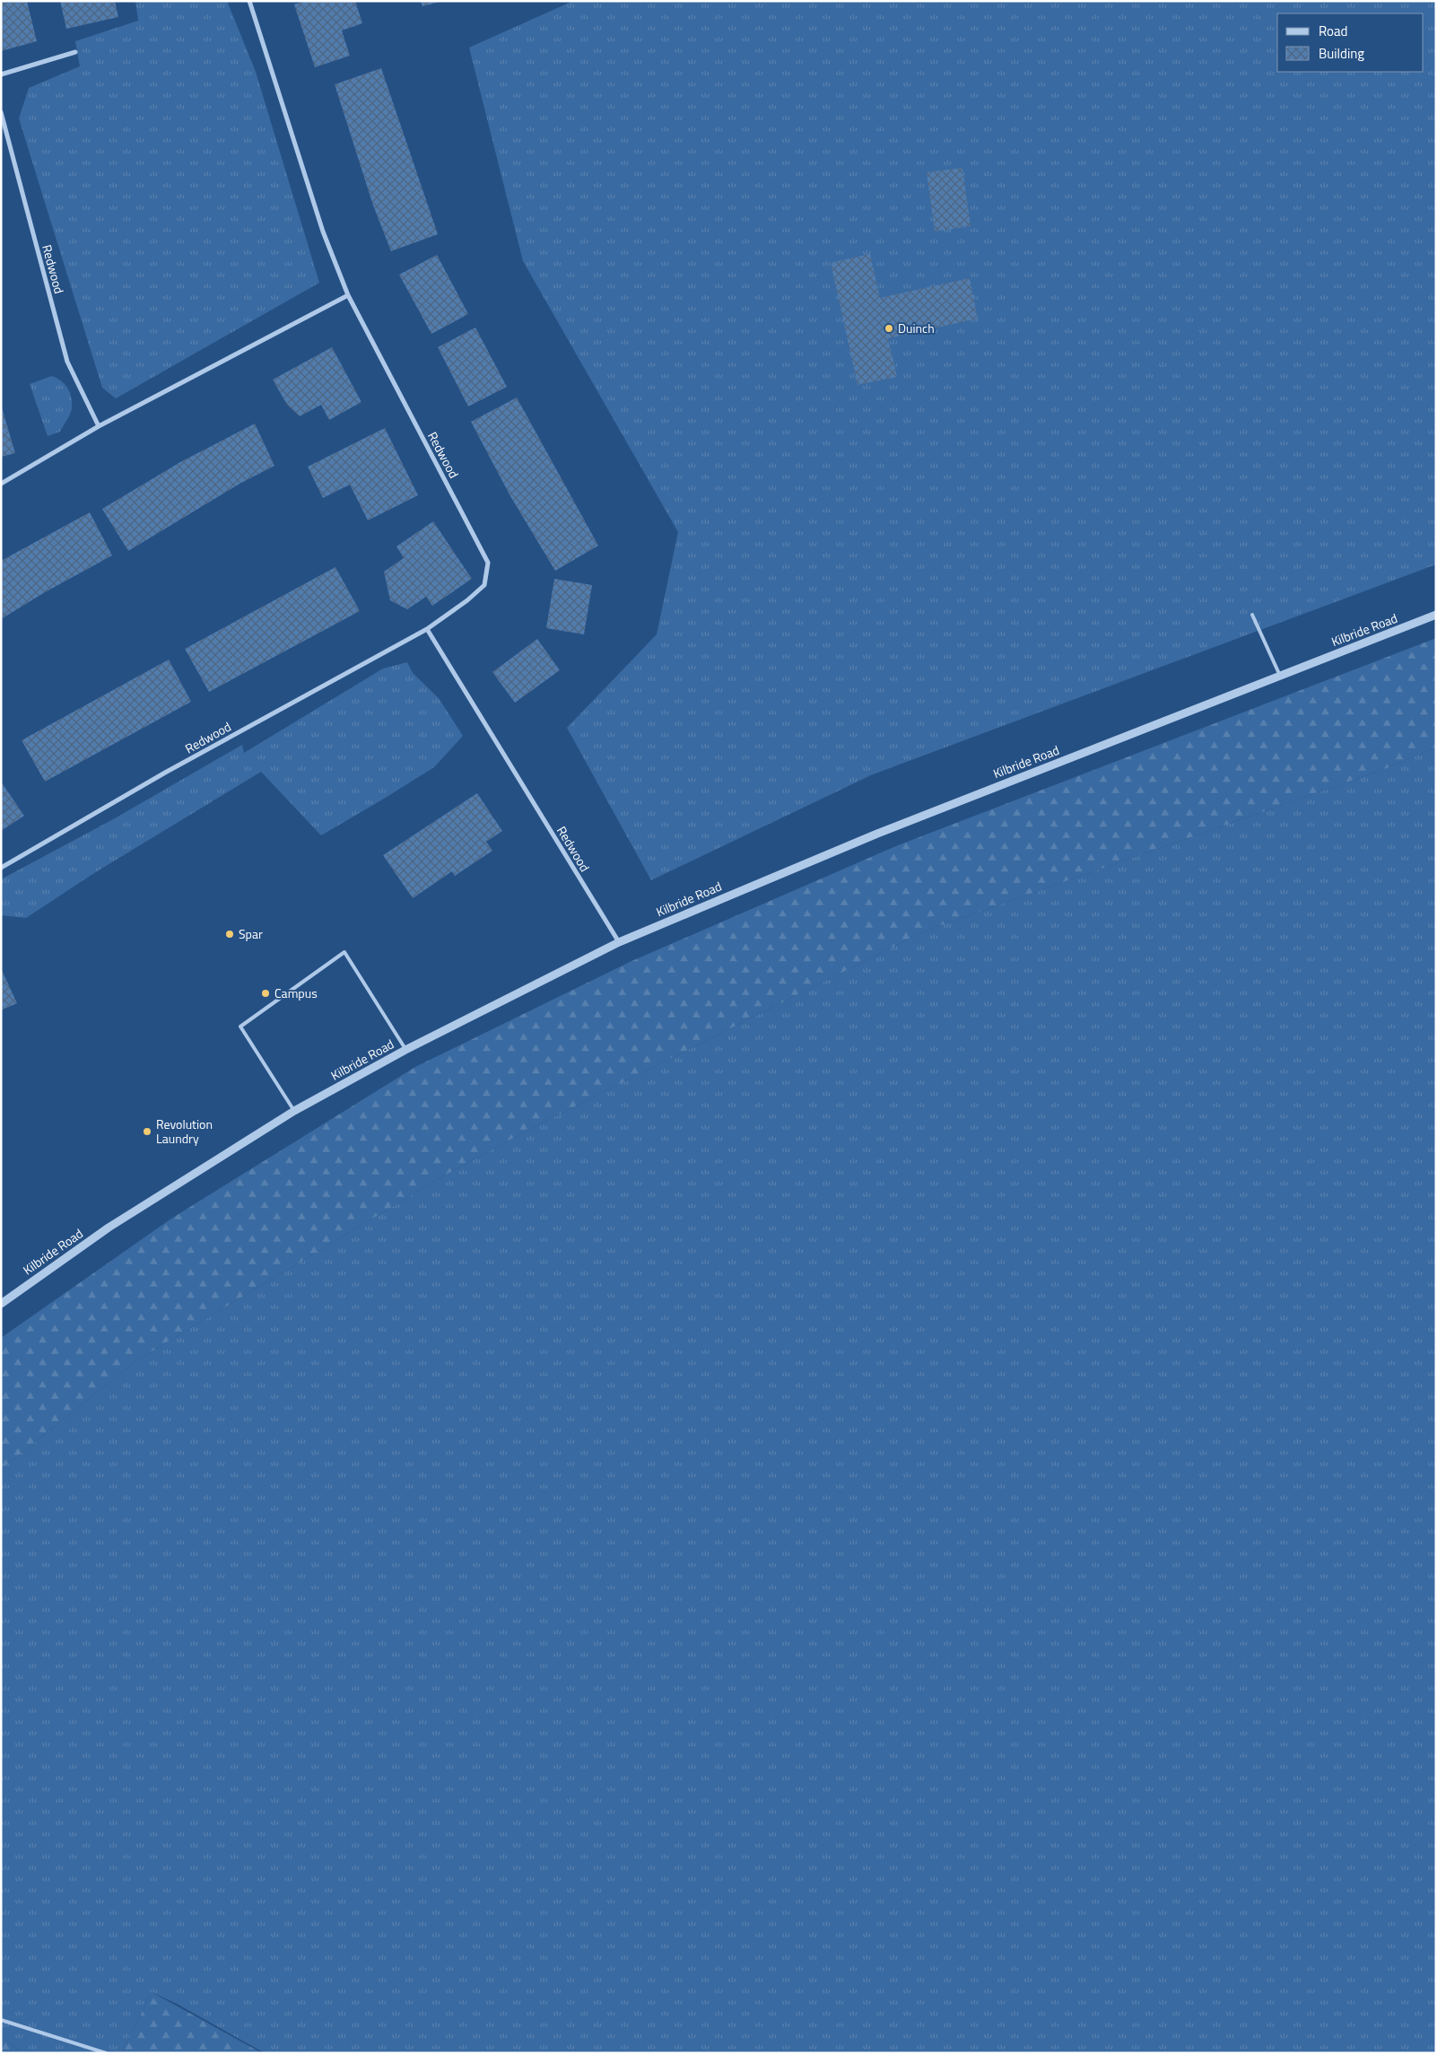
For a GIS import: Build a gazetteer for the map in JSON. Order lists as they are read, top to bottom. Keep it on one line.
{"streets":{"street":["Redwood","Kilbride Road"]},"crossings":[["Redwood","Kilbride Road"]],"places":["Duinch","Spar","Campus","Revolution Laundry"],"legend":["Road","Building"]}
